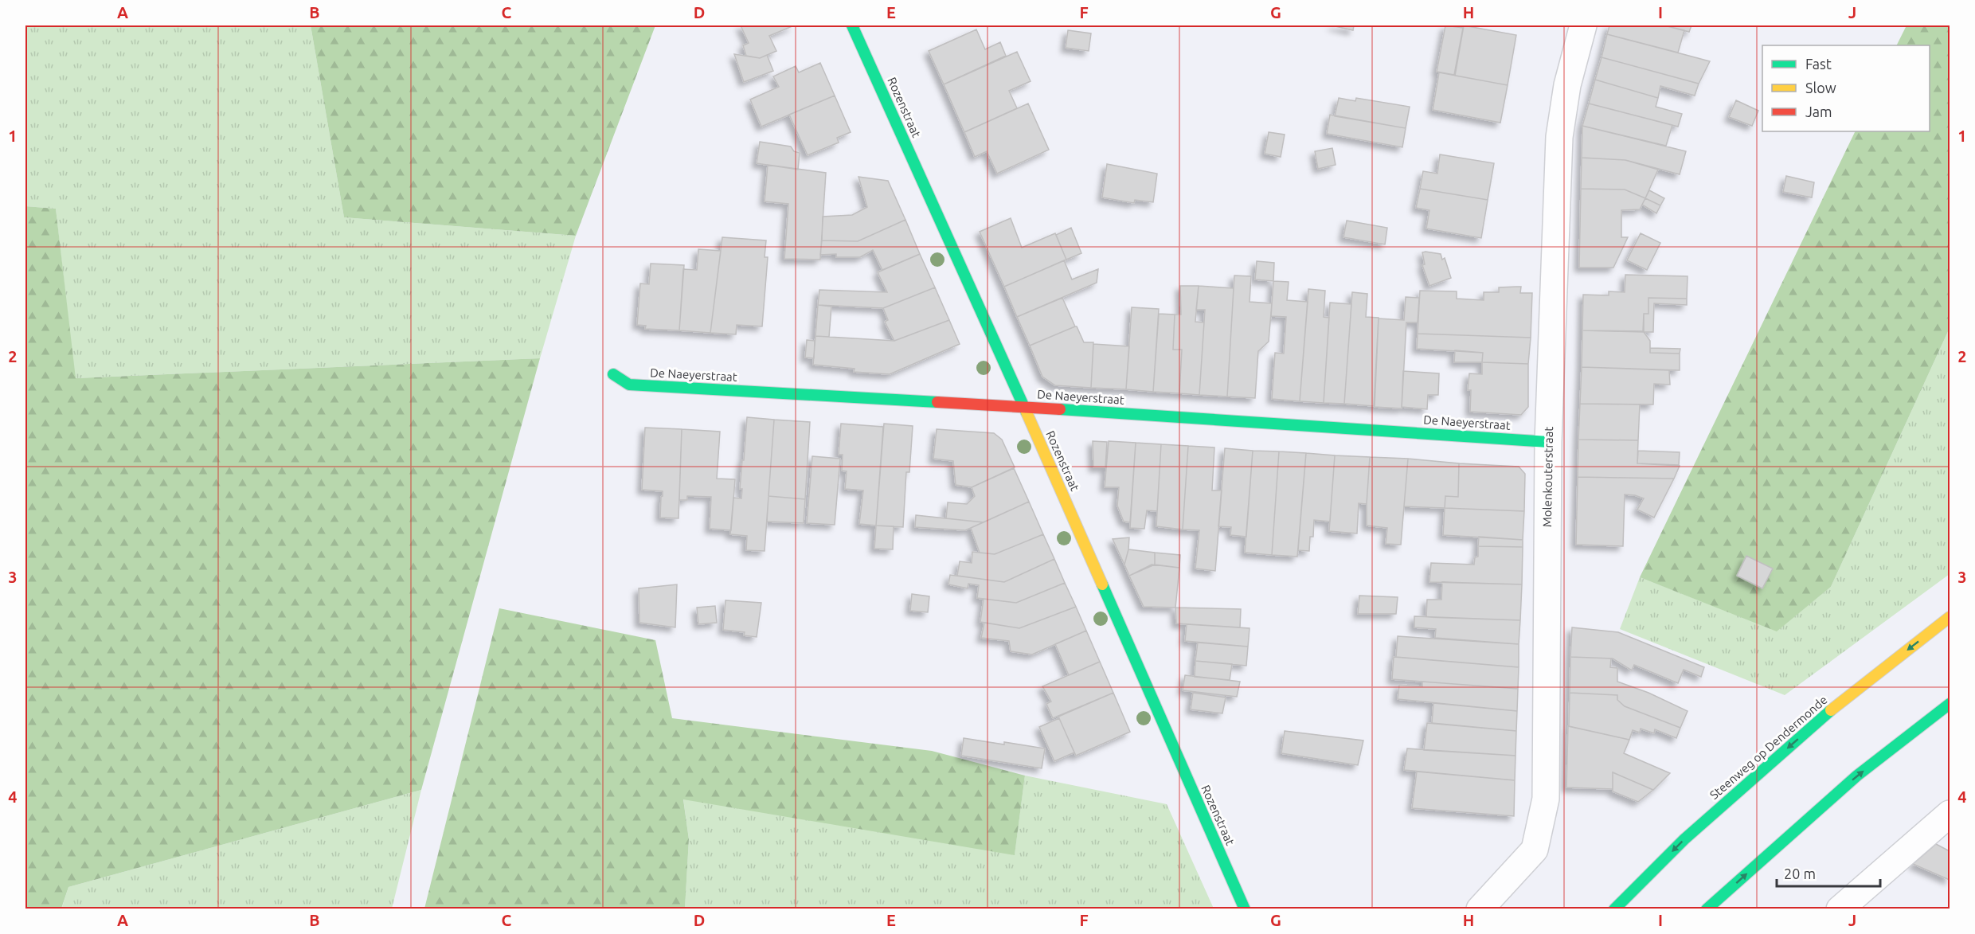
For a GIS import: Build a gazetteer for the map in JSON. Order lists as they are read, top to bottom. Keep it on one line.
{"streets":{"street":["Rozenstraat","De Naeyerstraat","Molenkouterstraat","Steenweg op Dendermonde"]},"crossings":[["Rozenstraat","De Naeyerstraat"],["De Naeyerstraat","Molenkouterstraat"]],"legend":["Fast","Slow","Jam"],"scale_bar":"20 m","grid":{"columns":["A","B","C","D","E","F","G","H","I","J"],"rows":["1","2","3","4"]}}
